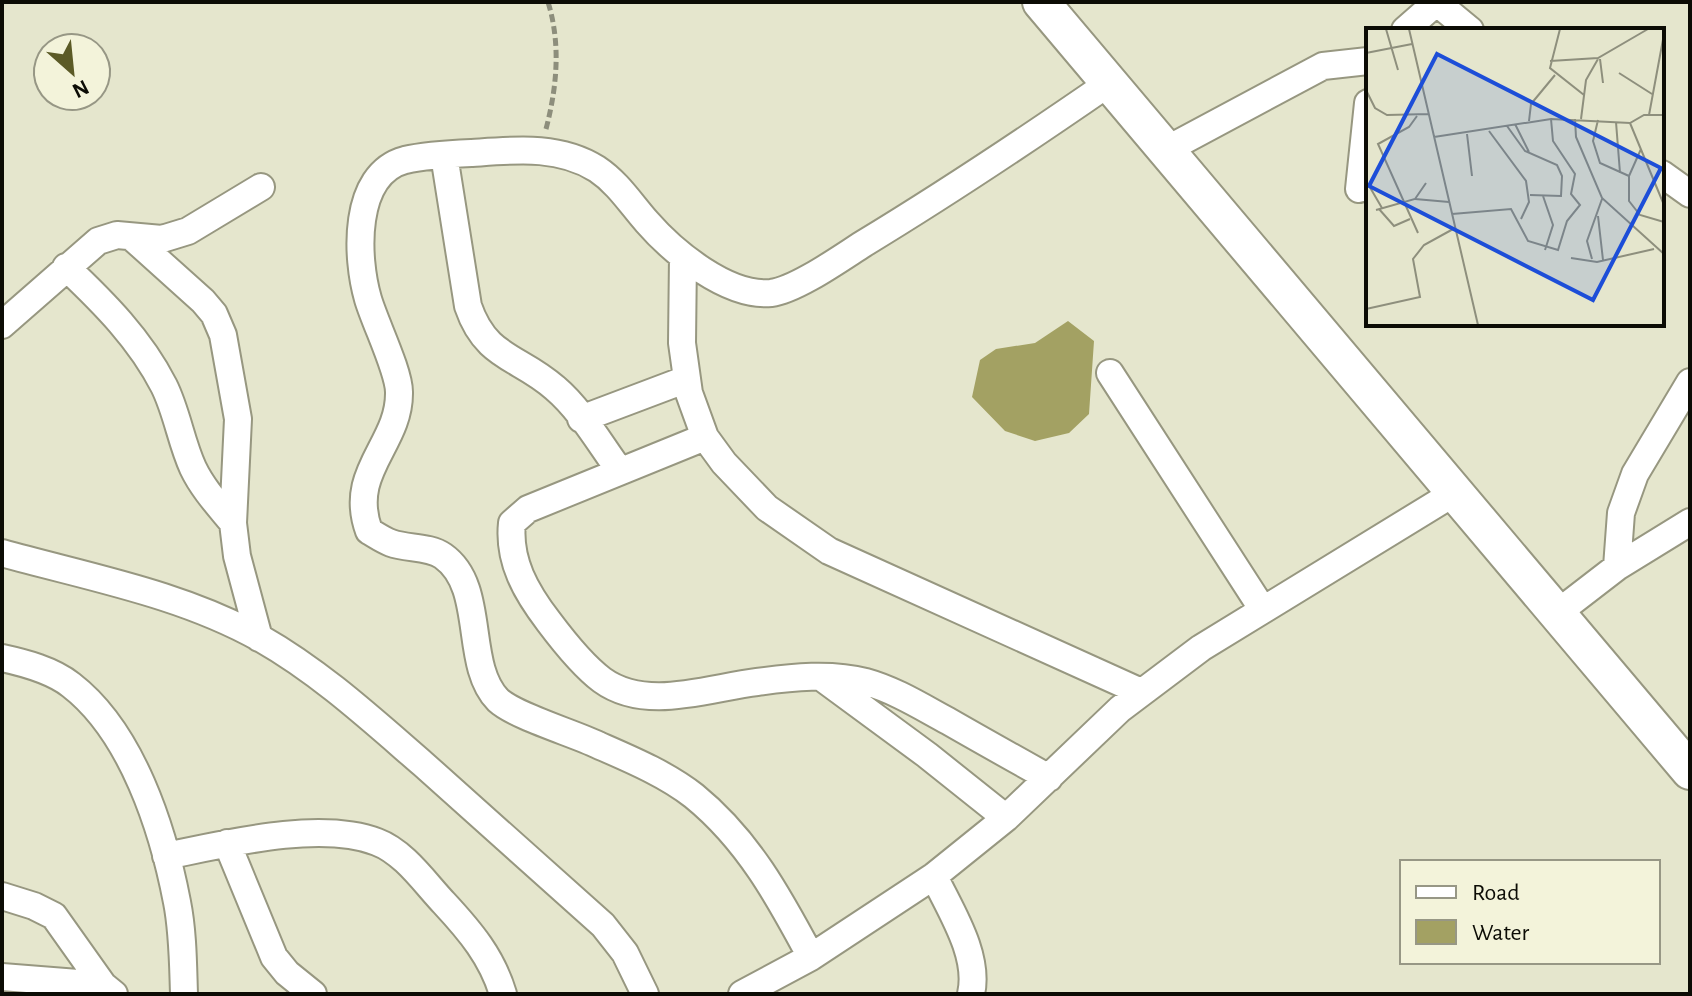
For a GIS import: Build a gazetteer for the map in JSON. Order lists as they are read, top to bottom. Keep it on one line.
{"legend":["Road","Water"],"north":"bottom right"}
